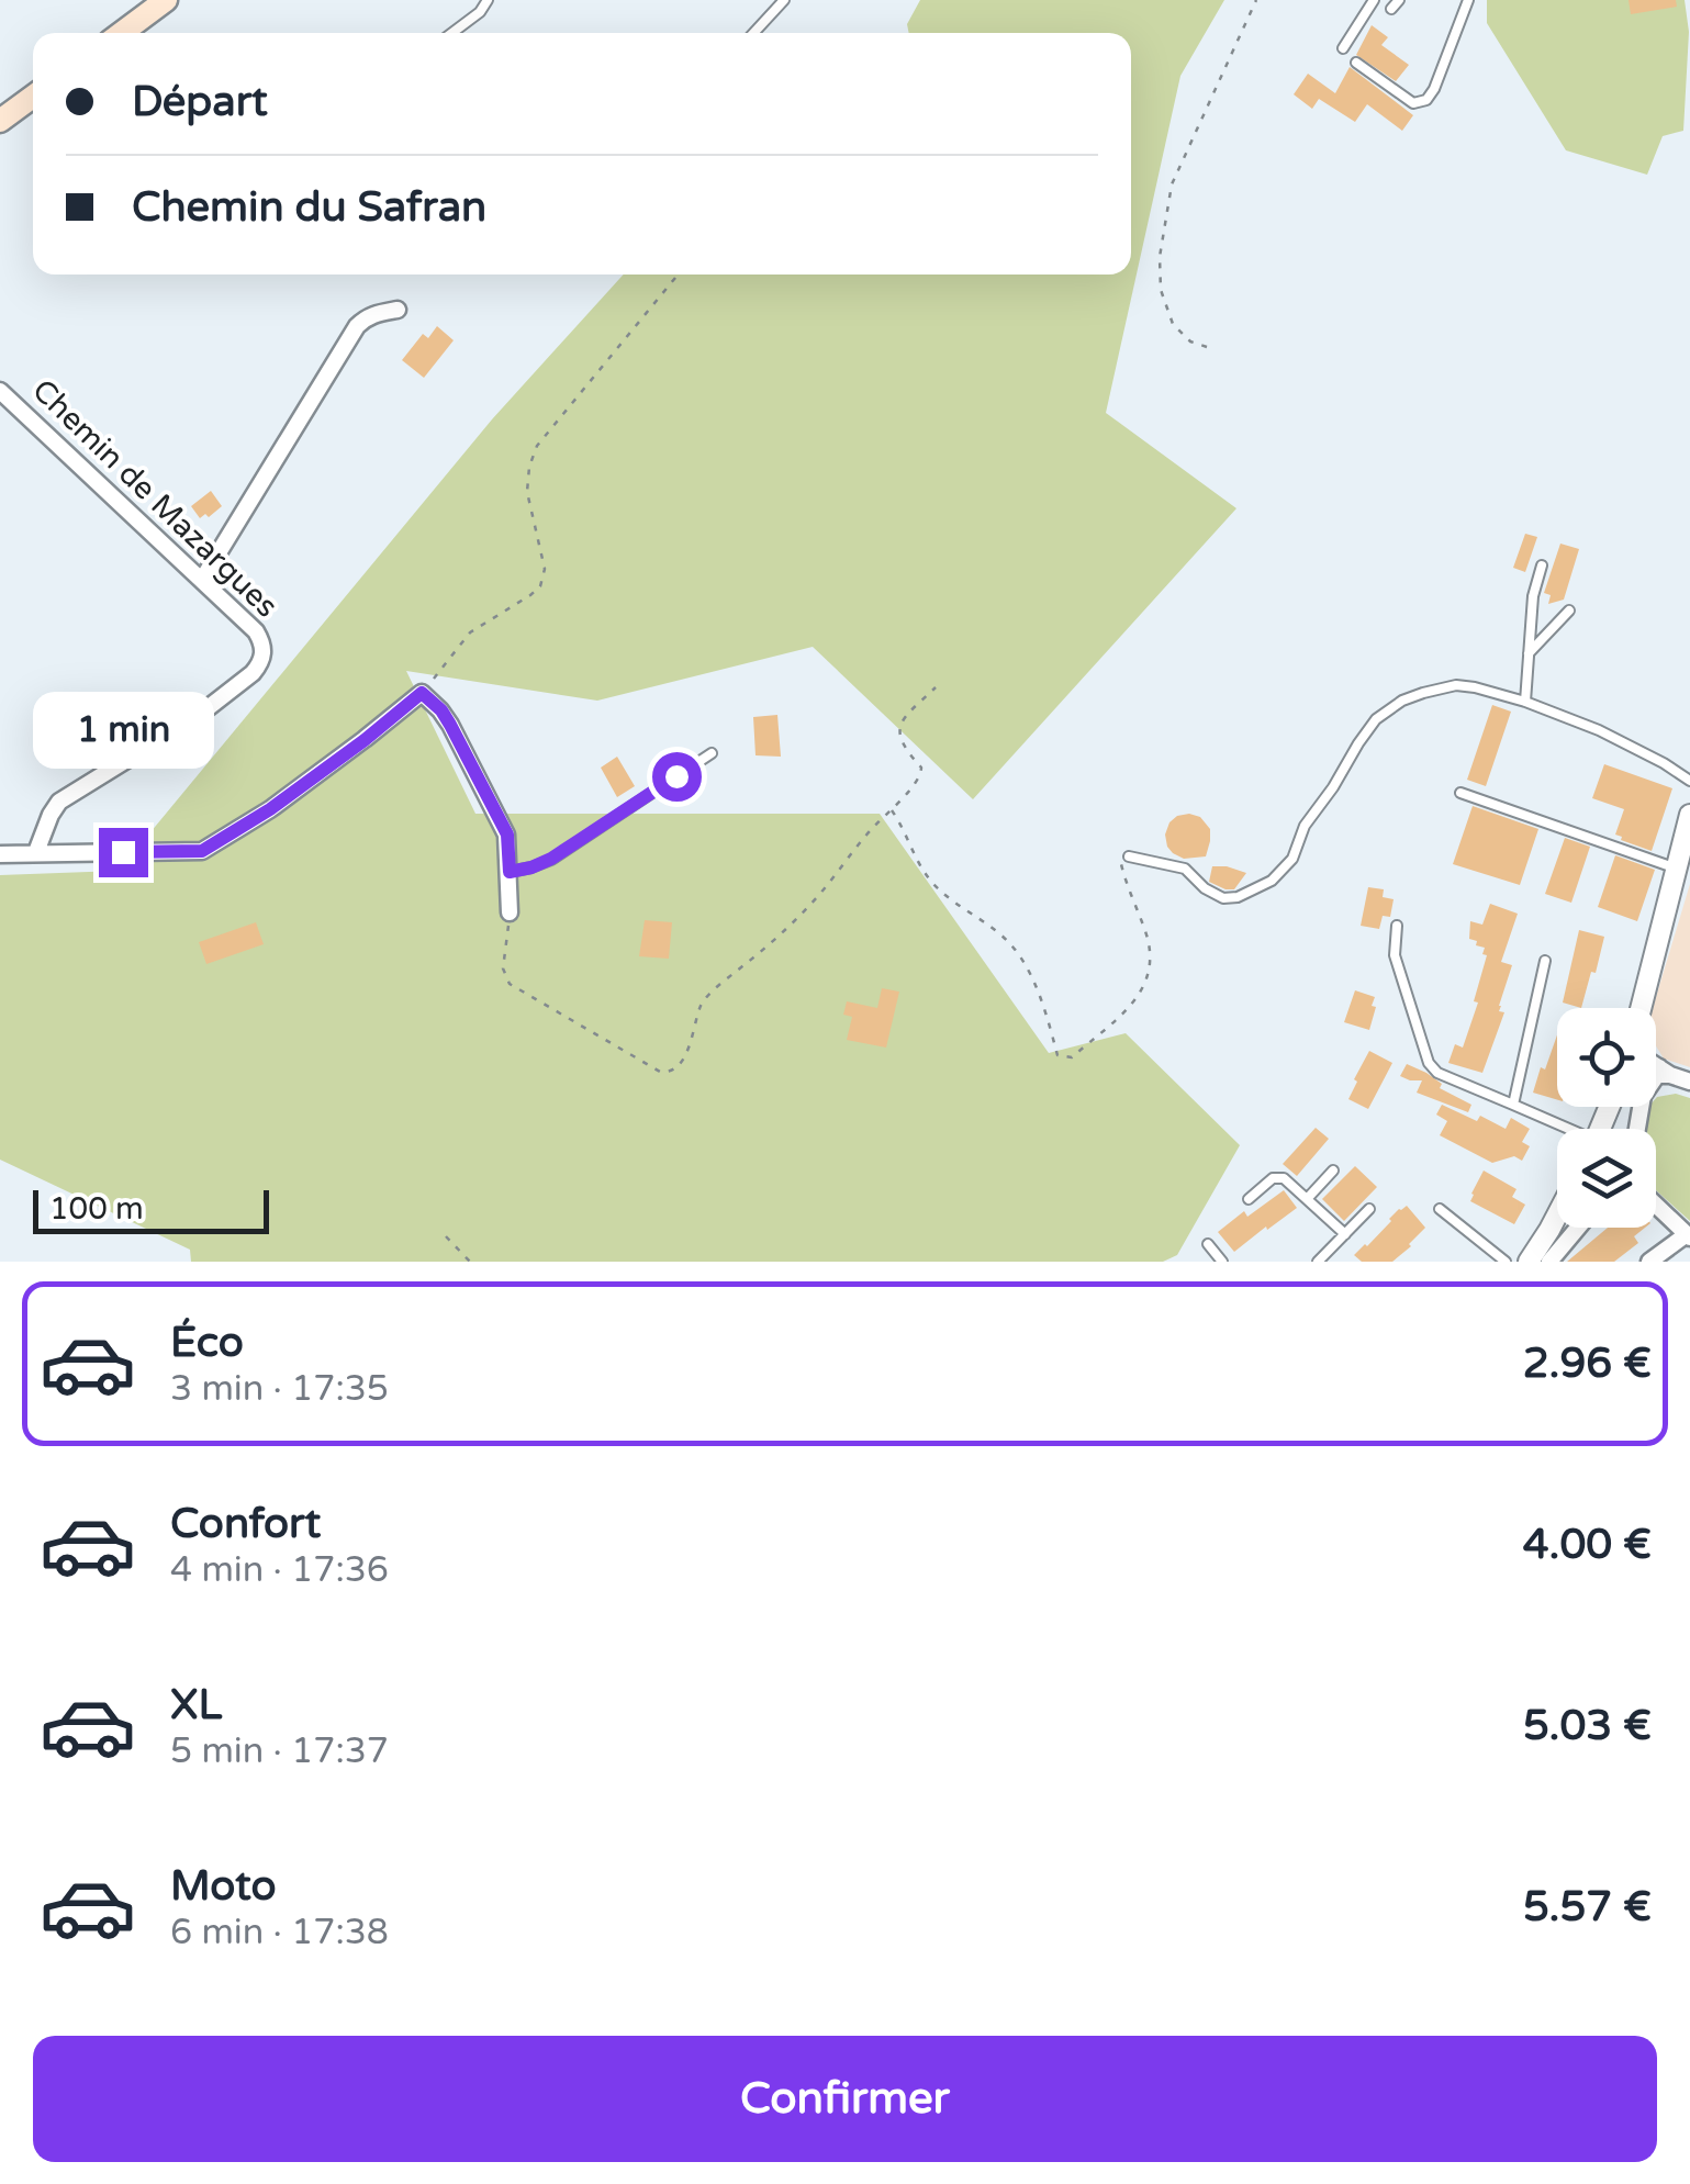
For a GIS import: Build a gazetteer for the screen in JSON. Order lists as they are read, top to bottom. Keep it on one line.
{"streets":{"street":["Chemin de Mazargues"]},"scale_bar":"100 m","page":{"banner":["Départ","Chemin du Safran"],"bubble":"1 min","scale":"100 m","list":[{"name":"Éco","note":"3 min · 17:35","value":"2.96 €"},{"name":"Confort","note":"4 min · 17:36","value":"4.00 €"},{"name":"XL","note":"5 min · 17:37","value":"5.03 €"},{"name":"Moto","note":"6 min · 17:38","value":"5.57 €"}],"buttons":"Confirmer"}}
